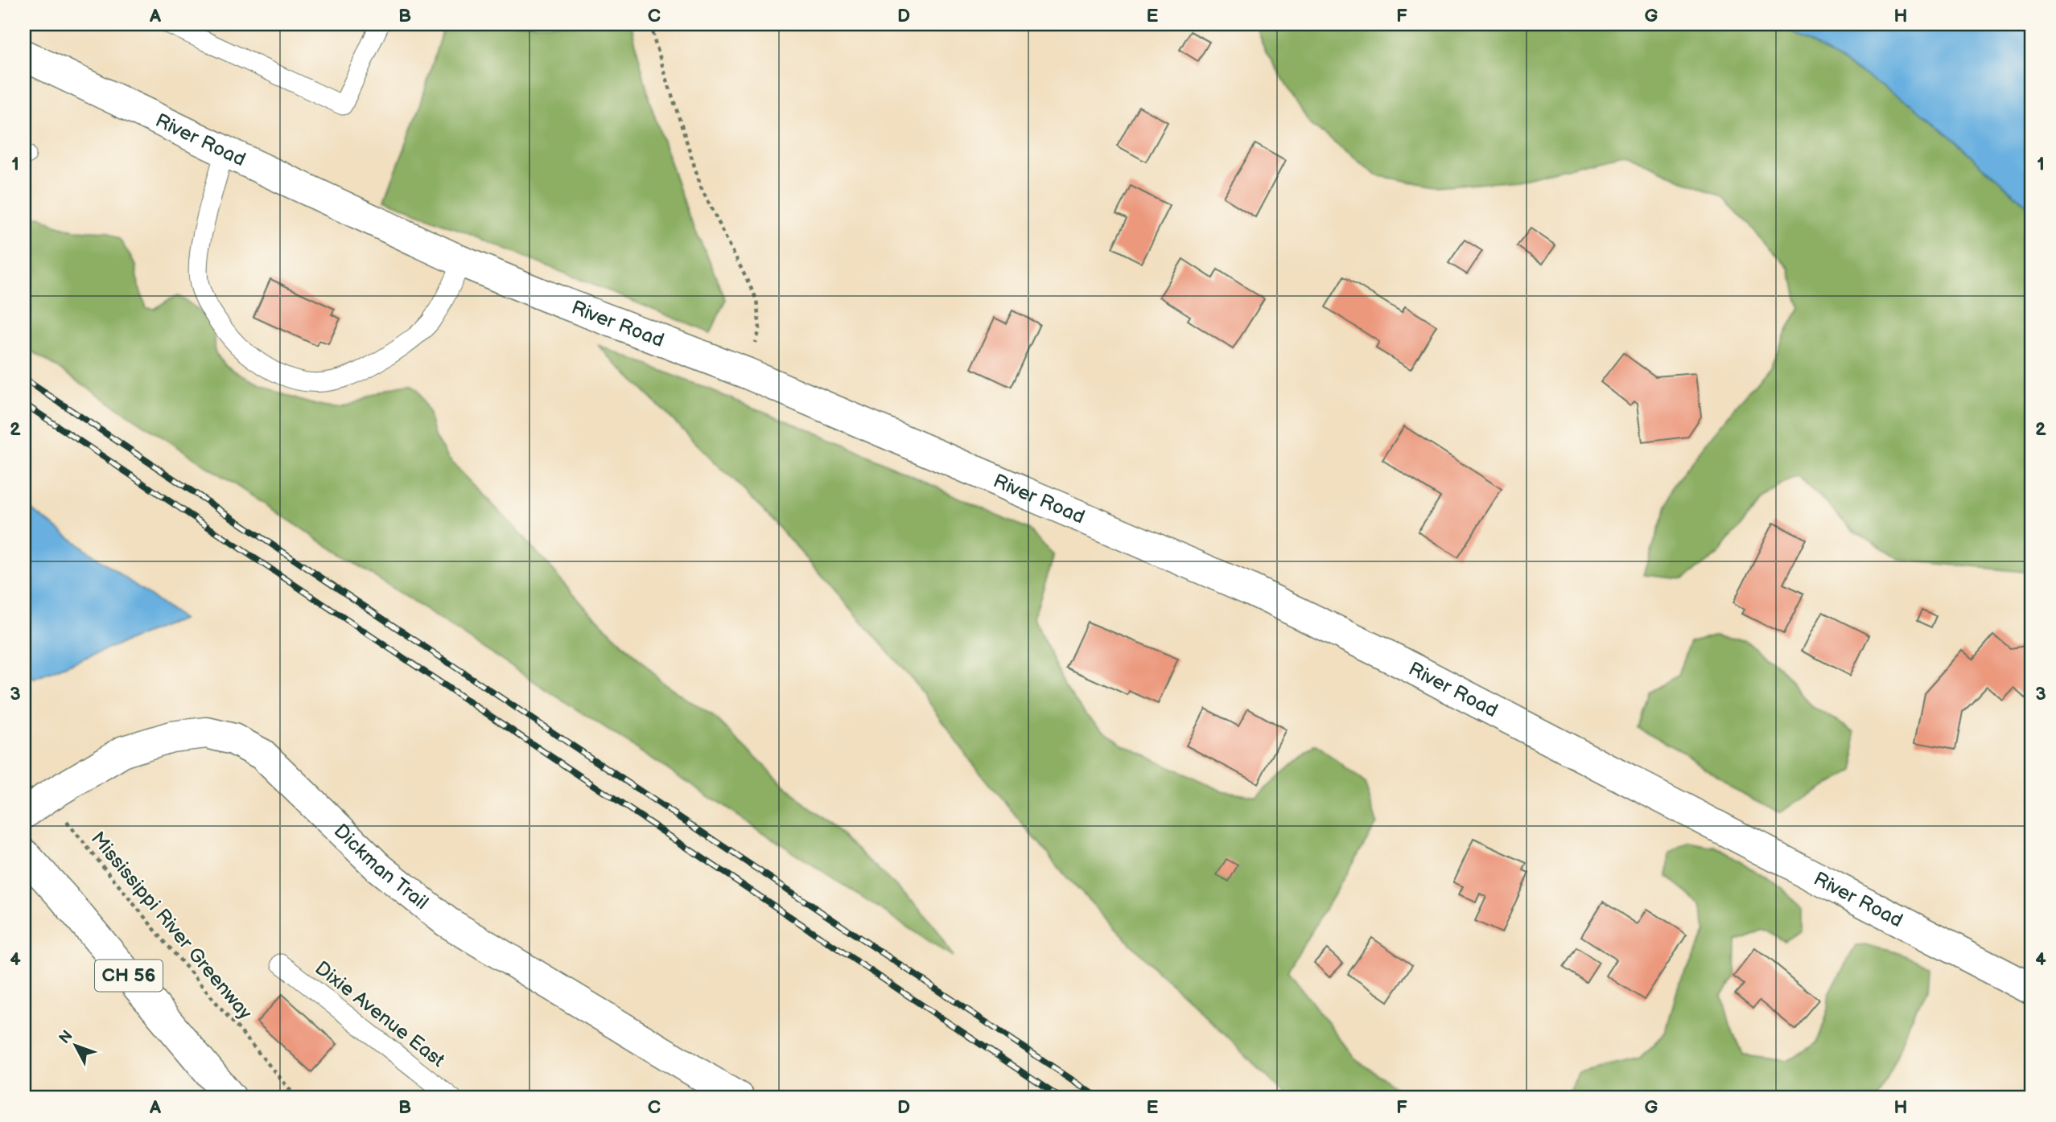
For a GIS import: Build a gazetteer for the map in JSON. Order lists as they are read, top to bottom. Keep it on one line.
{"streets":{"street":["River Road","Dickman Trail","CH 56"],"lane":["Dixie Avenue East"],"path":["Mississippi River Greenway"]},"crossings":[["Dickman Trail","Mississippi River Greenway"]],"north":"top left","grid":{"columns":["A","B","C","D","E","F","G","H"],"rows":["1","2","3","4"]}}
